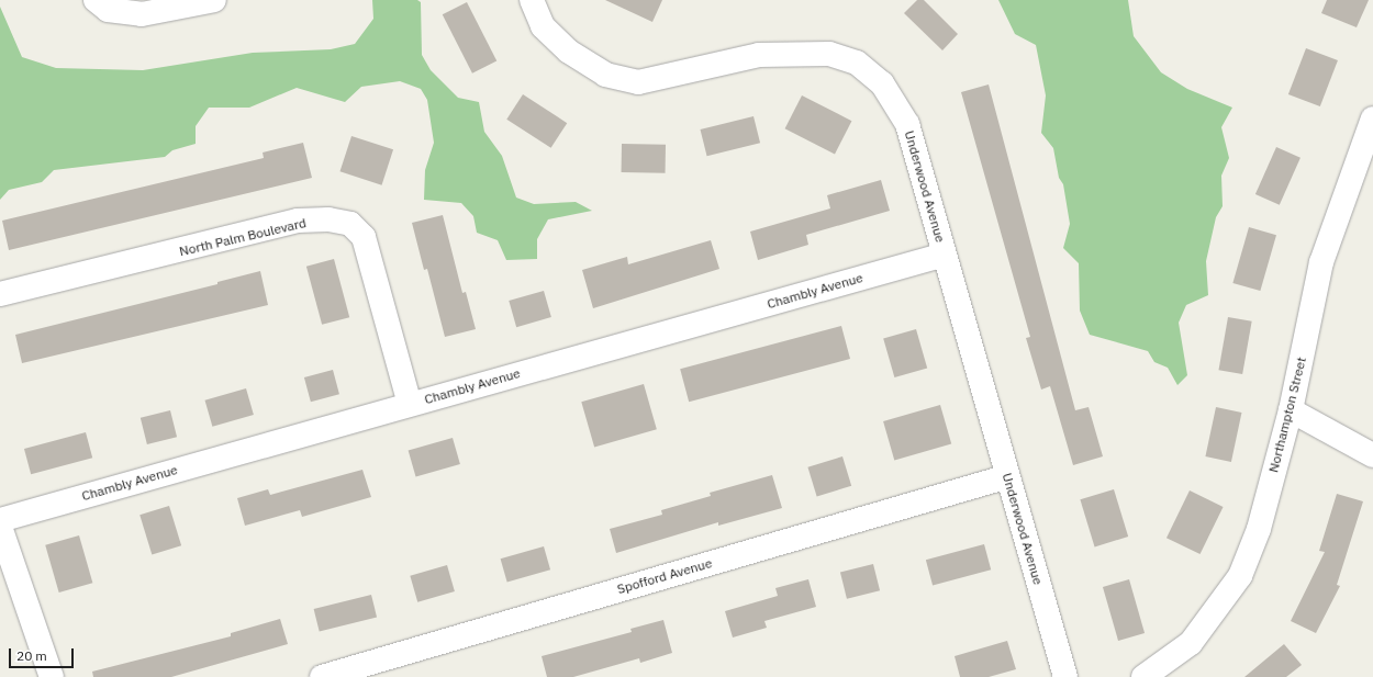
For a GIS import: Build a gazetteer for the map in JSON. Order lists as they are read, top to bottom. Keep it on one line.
{"streets":{"street":["Underwood Avenue","North Palm Boulevard","Chambly Avenue","Northampton Street","Spofford Avenue"]},"crossings":[["Underwood Avenue","Chambly Avenue"],["Underwood Avenue","Spofford Avenue"],["North Palm Boulevard","Chambly Avenue"]],"scale_bar":"20 m"}
